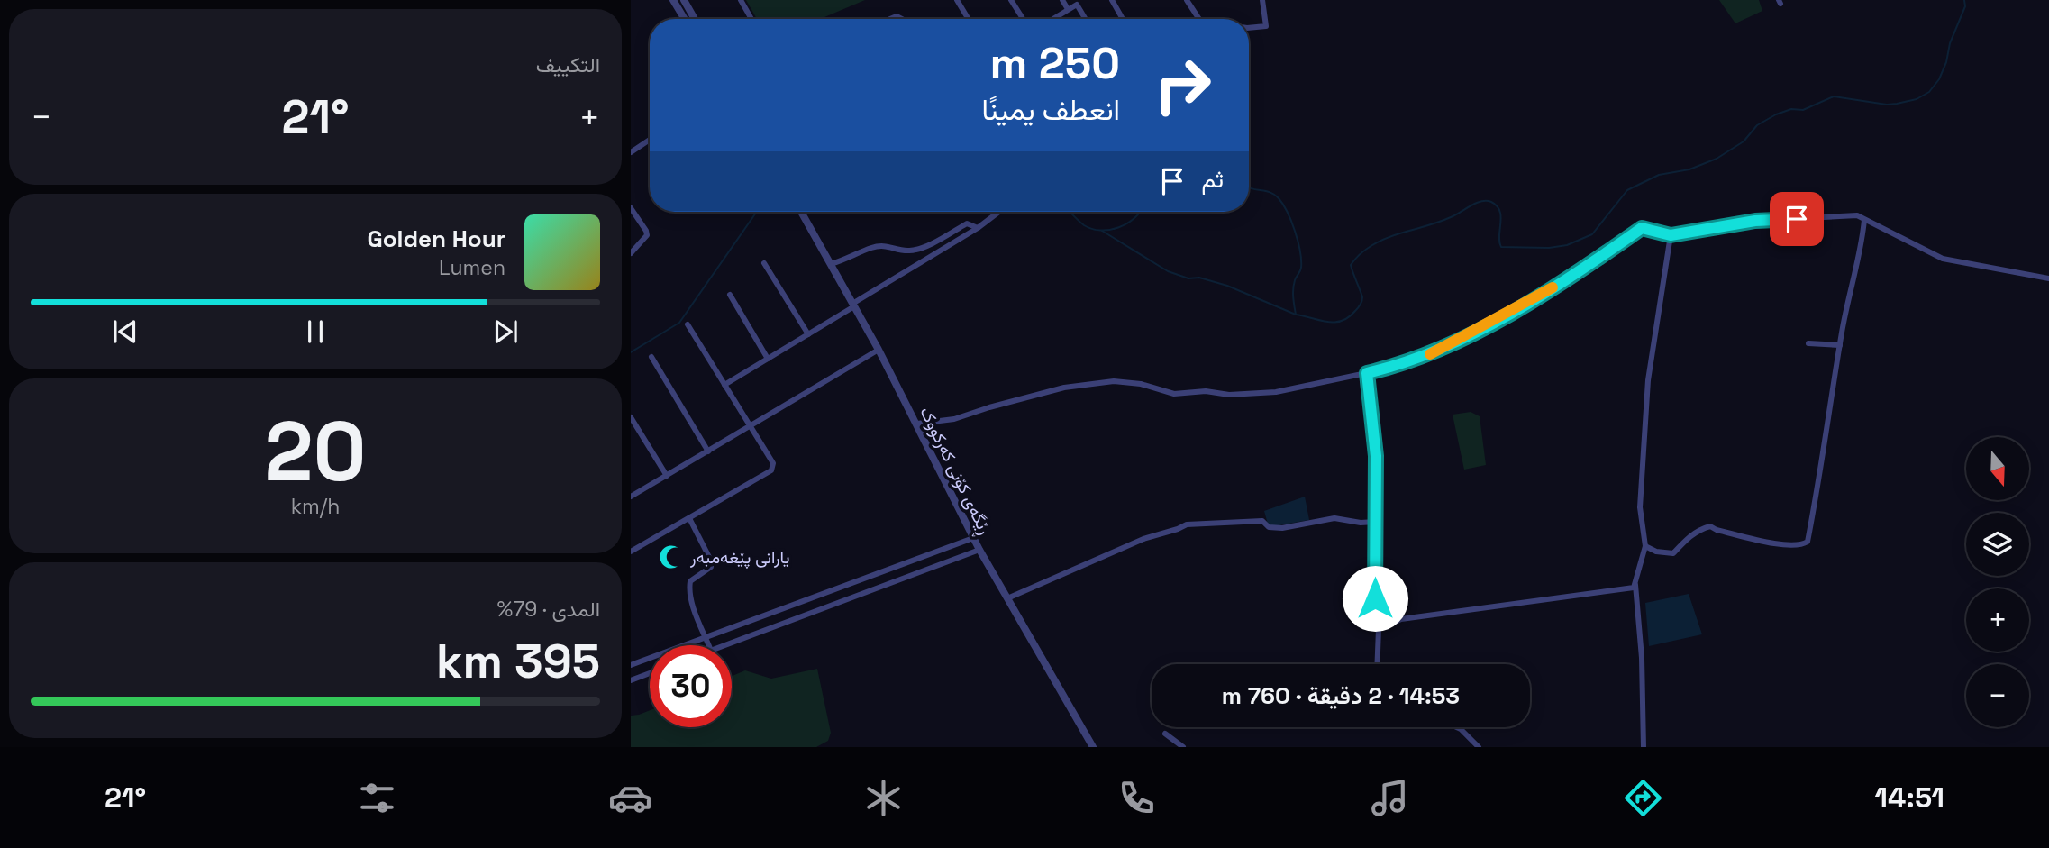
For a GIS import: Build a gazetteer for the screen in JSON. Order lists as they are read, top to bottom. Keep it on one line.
{"streets":{"street":["ڕێگەی کۆنی کەرکووک"]},"places":{"mosque":["یارانی پێغەمبەر"]},"north":"bottom","page":{"tile":["التكييف",["20","km/h"],["المدى · 79%","395 km"]],"turn":["250 m","انعطف يمينًا"],"heat":["−","21°","+"],"then":"ثم","song":["Golden Hour","Lumen"],"map_buttons":["+","−"],"limit":"30","trip":"14:53 · 2 دقيقة · 760 m","tabs":["14:51","21°"]}}
